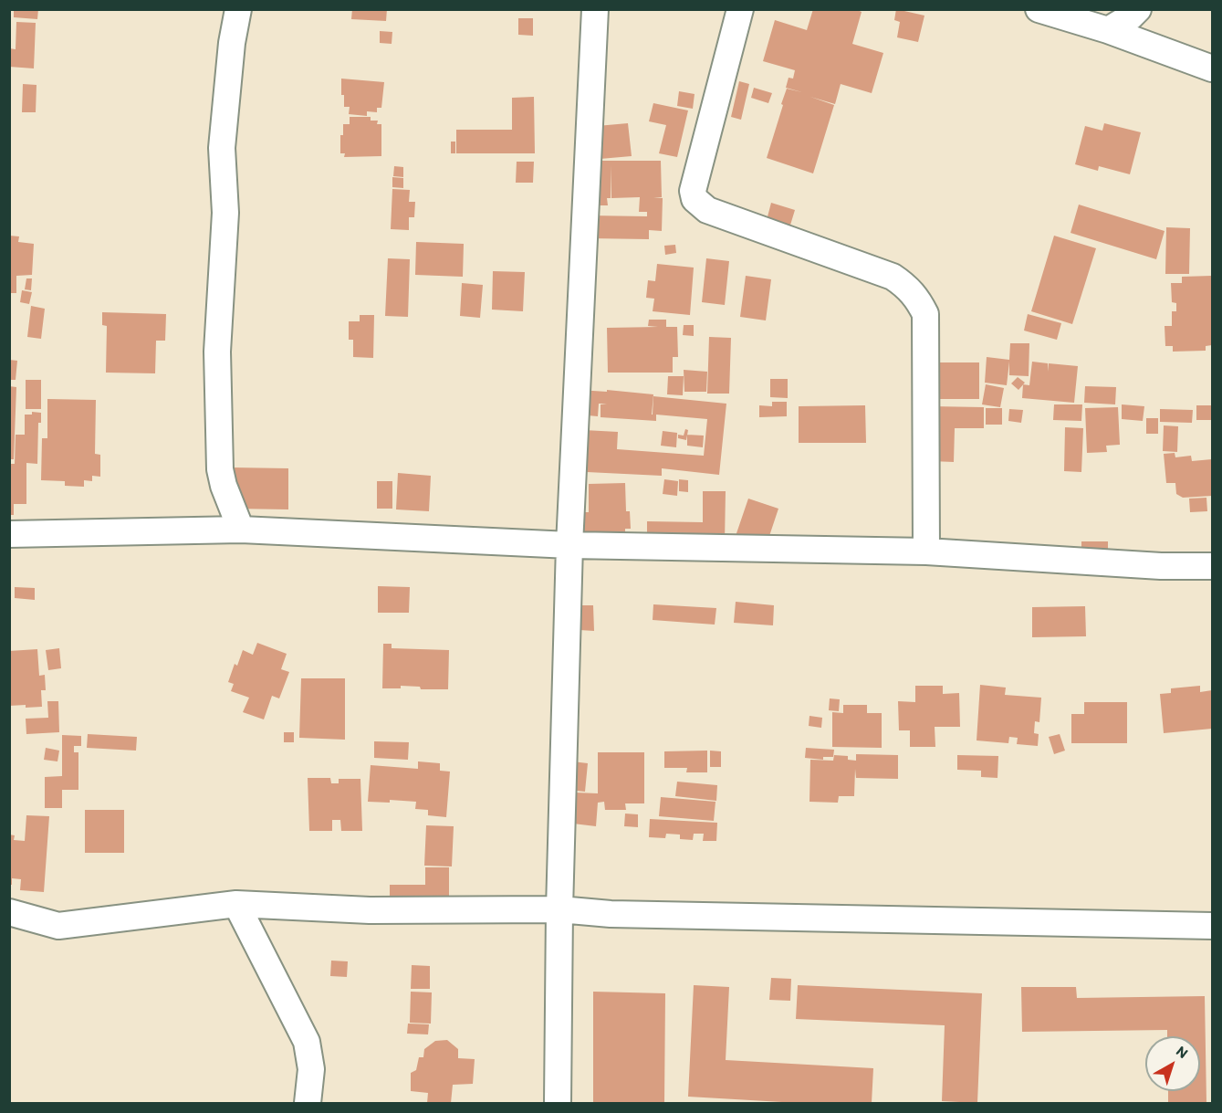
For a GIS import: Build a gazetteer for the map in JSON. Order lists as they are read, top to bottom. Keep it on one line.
{"north":"top right"}
